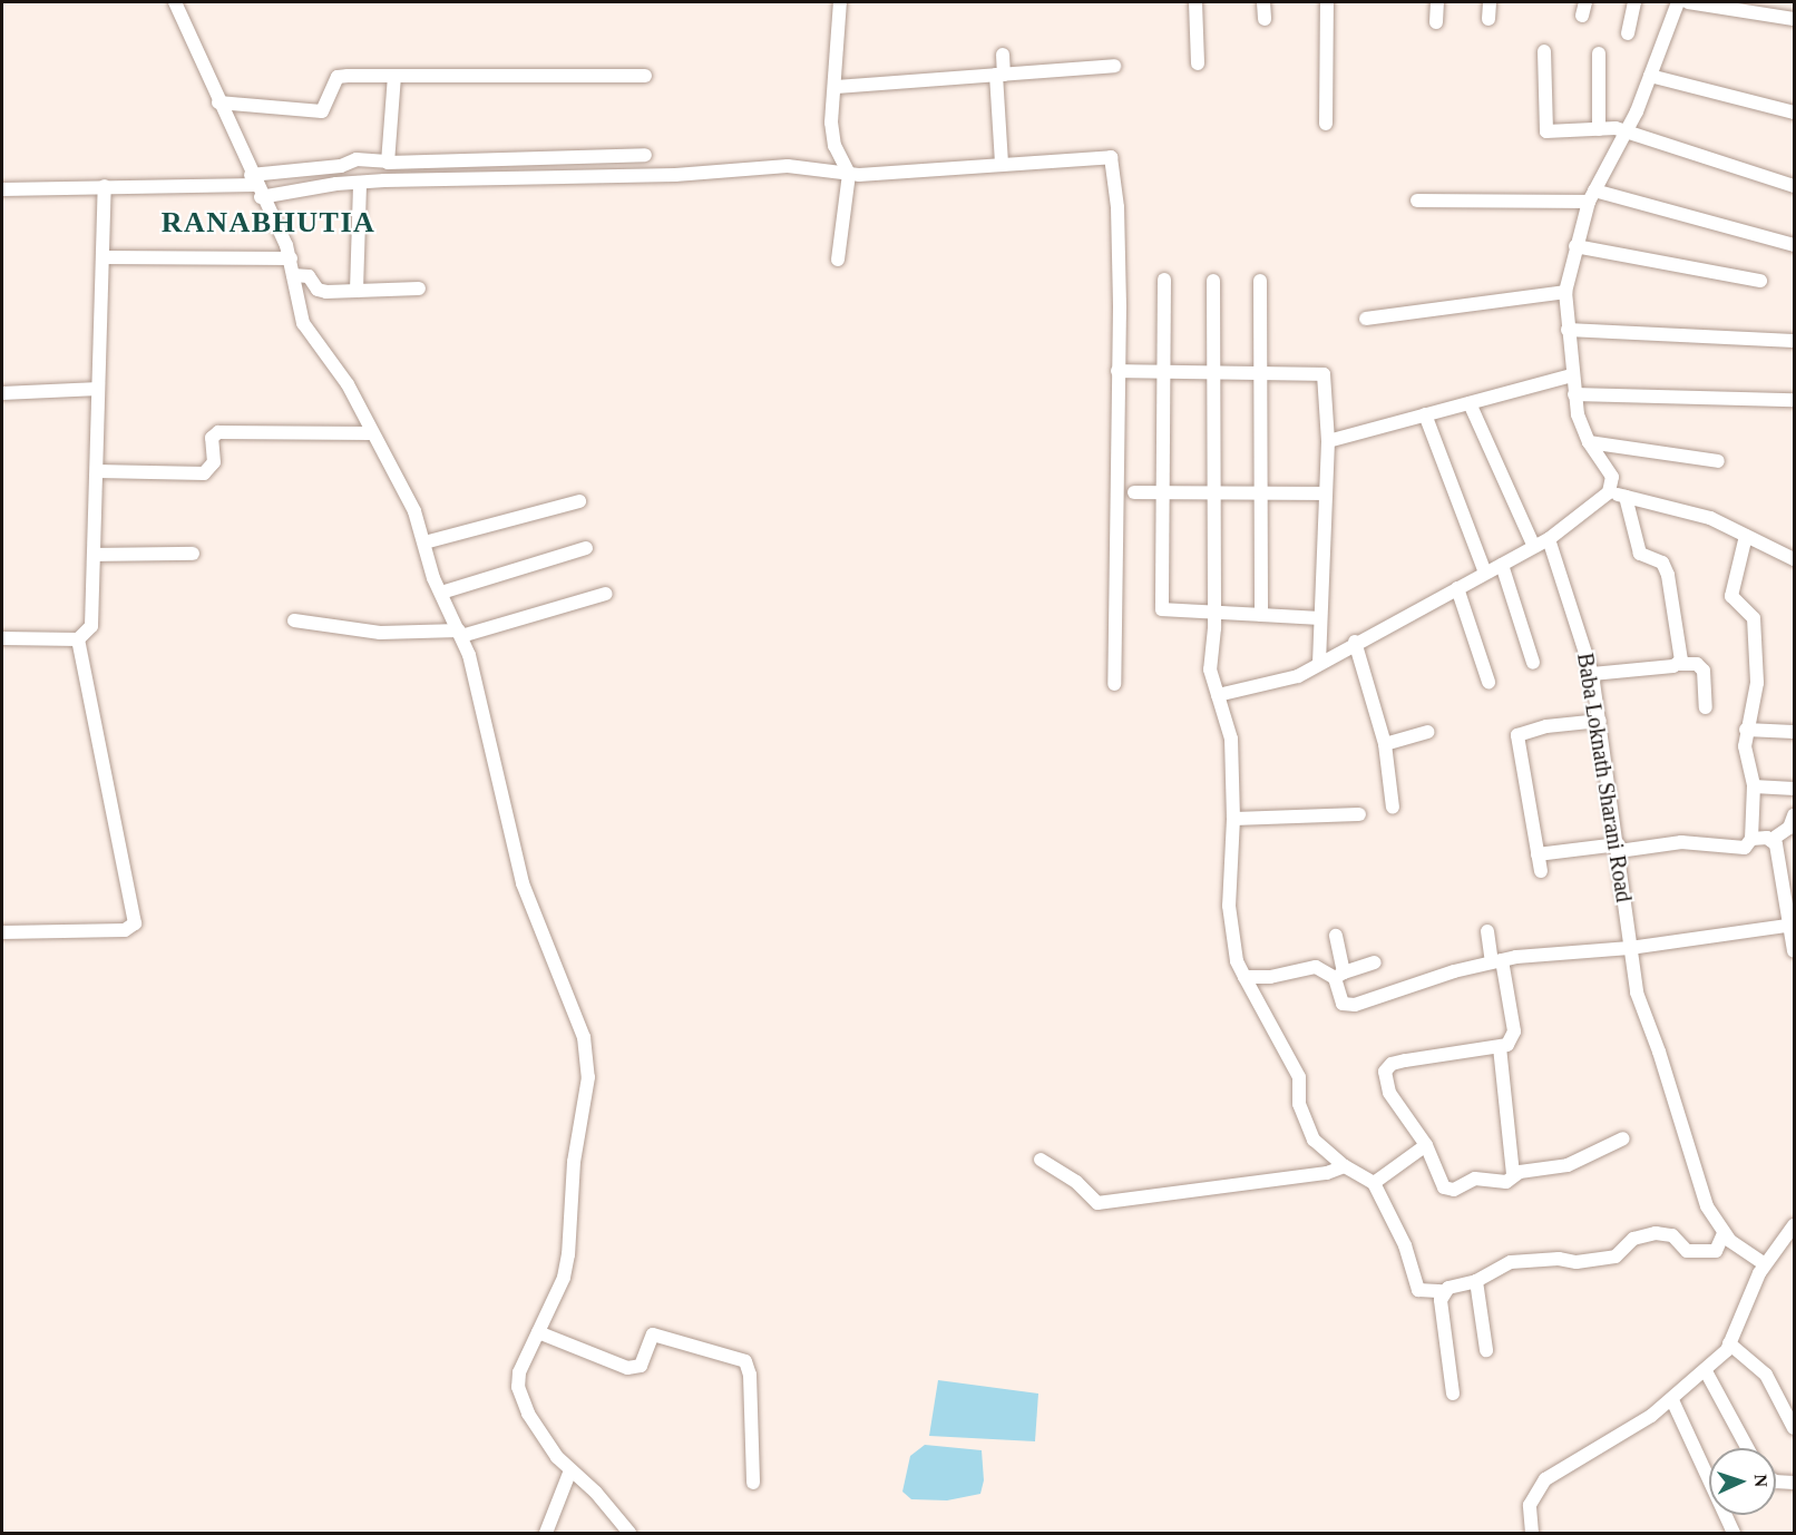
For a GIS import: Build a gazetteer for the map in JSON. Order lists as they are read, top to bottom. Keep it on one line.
{"streets":{"street":["Baba Loknath Sharani Road"]},"districts":["RANABHUTIA"],"north":"right"}
